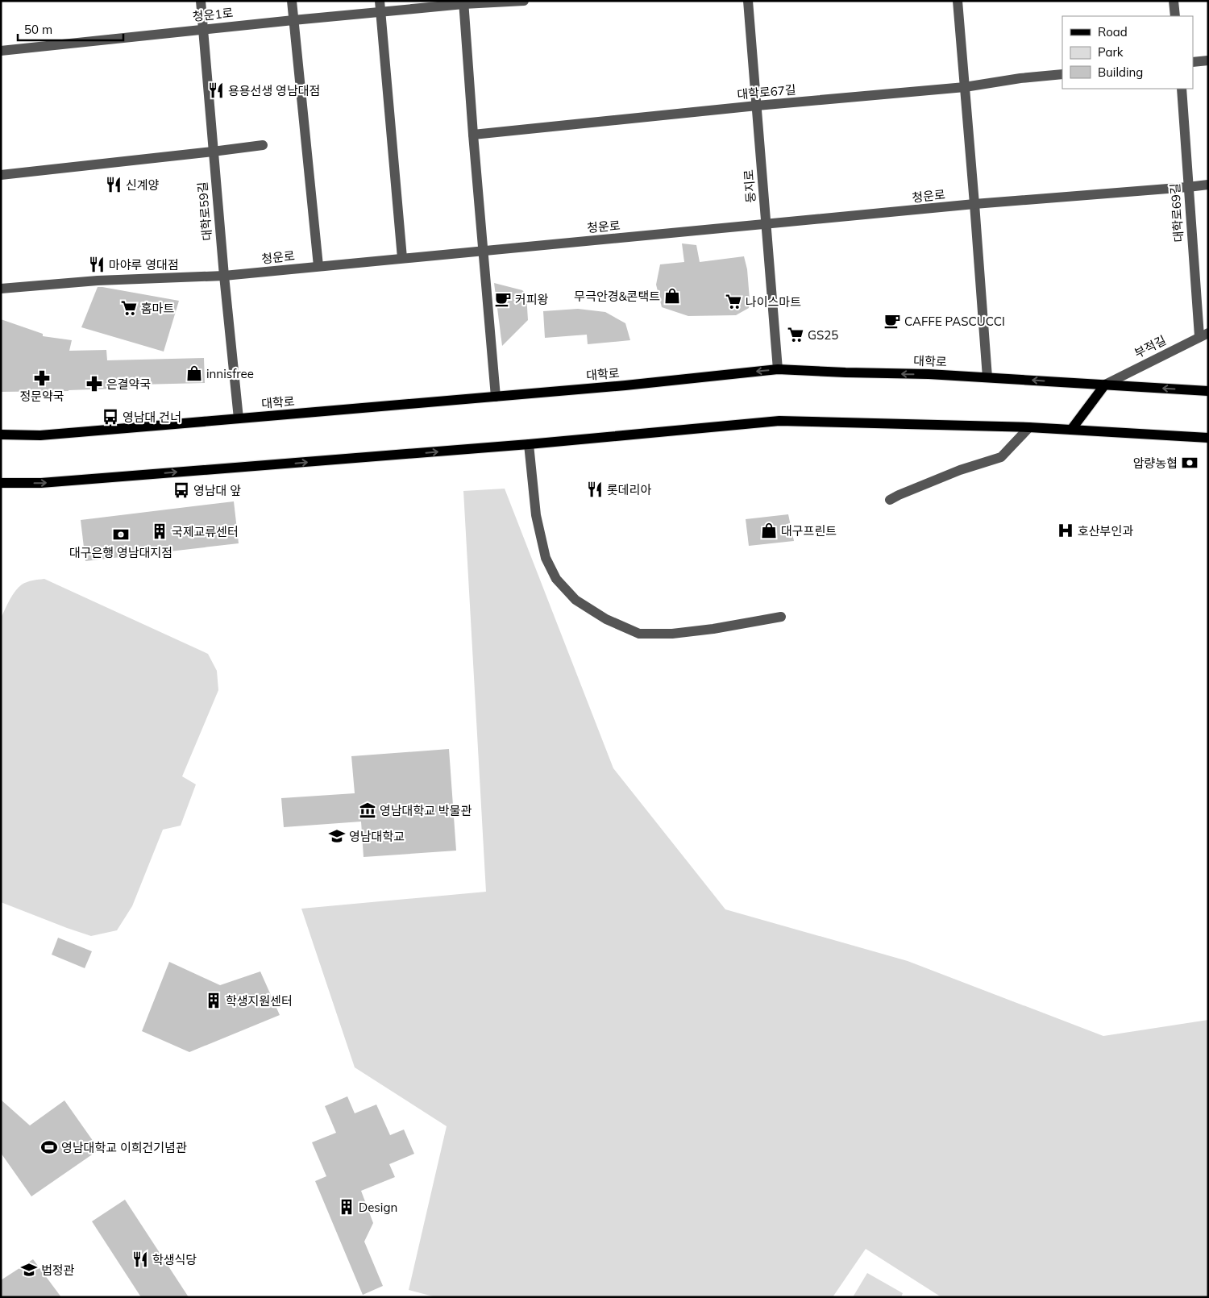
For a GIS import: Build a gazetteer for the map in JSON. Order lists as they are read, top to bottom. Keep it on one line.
{"streets":{"main road":["대학로"],"street":["청운1로","대학로67길","둥지로","청운로","대학로59길","대학로69길","부적길"]},"crossings":[["청운1로","대학로59길"],["대학로67길","둥지로"],["둥지로","청운로"],["둥지로","대학로"],["청운로","대학로59길"],["청운로","대학로69길"],["대학로59길","대학로"],["대학로69길","부적길"],["부적길","대학로"]],"places":{"restaurant":["용용선생 영남대점","신계양","마야루 영대점","롯데리아","학생식당"],"shop":["무극안경&콘택트","innisfree","대구프린트"],"cafe":["커피왕","CAFFE PASCUCCI"],"supermarket":["나이스마트","홈마트","GS25"],"pharmacy":["정문약국","은결약국"],"bus stop":["영남대 건너","영남대 앞"],"bank":["압량농협","대구은행 영남대지점"],"hospital":["호산부인과"],"building":["국제교류센터","학생지원센터","Design"],"museum":["영남대학교 박물관"],"school or university":["영남대학교","법정관"],"sports":["영남대학교 이희건기념관"]},"legend":["Road","Park","Building"],"scale_bar":"50 m"}
